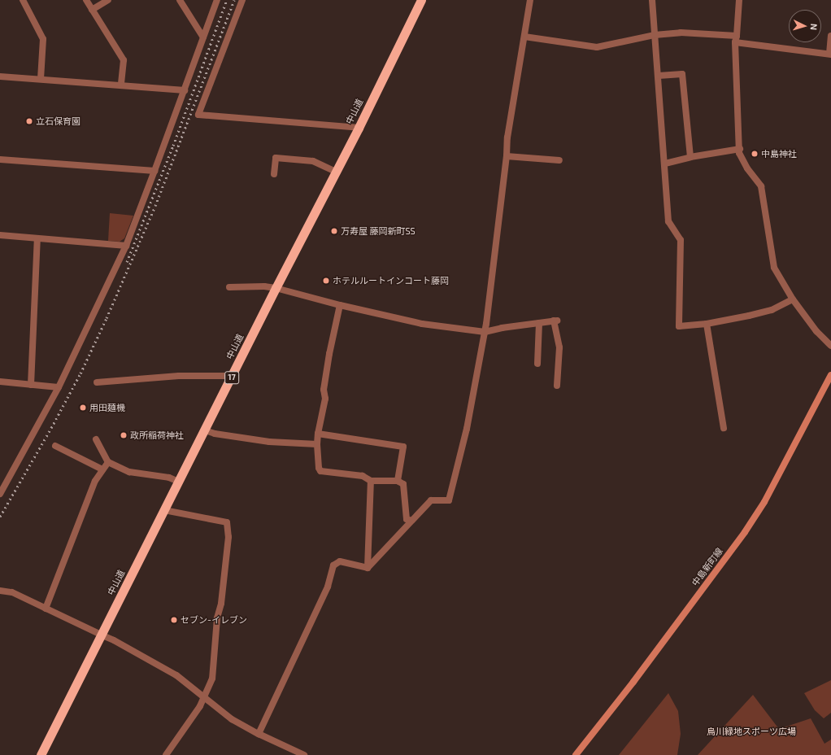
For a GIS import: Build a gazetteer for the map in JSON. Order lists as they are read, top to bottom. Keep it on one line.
{"streets":{"highway":["中山道","17"],"main road":["中島新町線"]},"parks":["烏川緑地スポーツ広場"],"places":["立石保育園","中島神社","万寿屋 藤岡新町SS","ホテルルートインコート藤岡","用田麺機","政所稲荷神社","セブン-イレブン"],"north":"right"}
